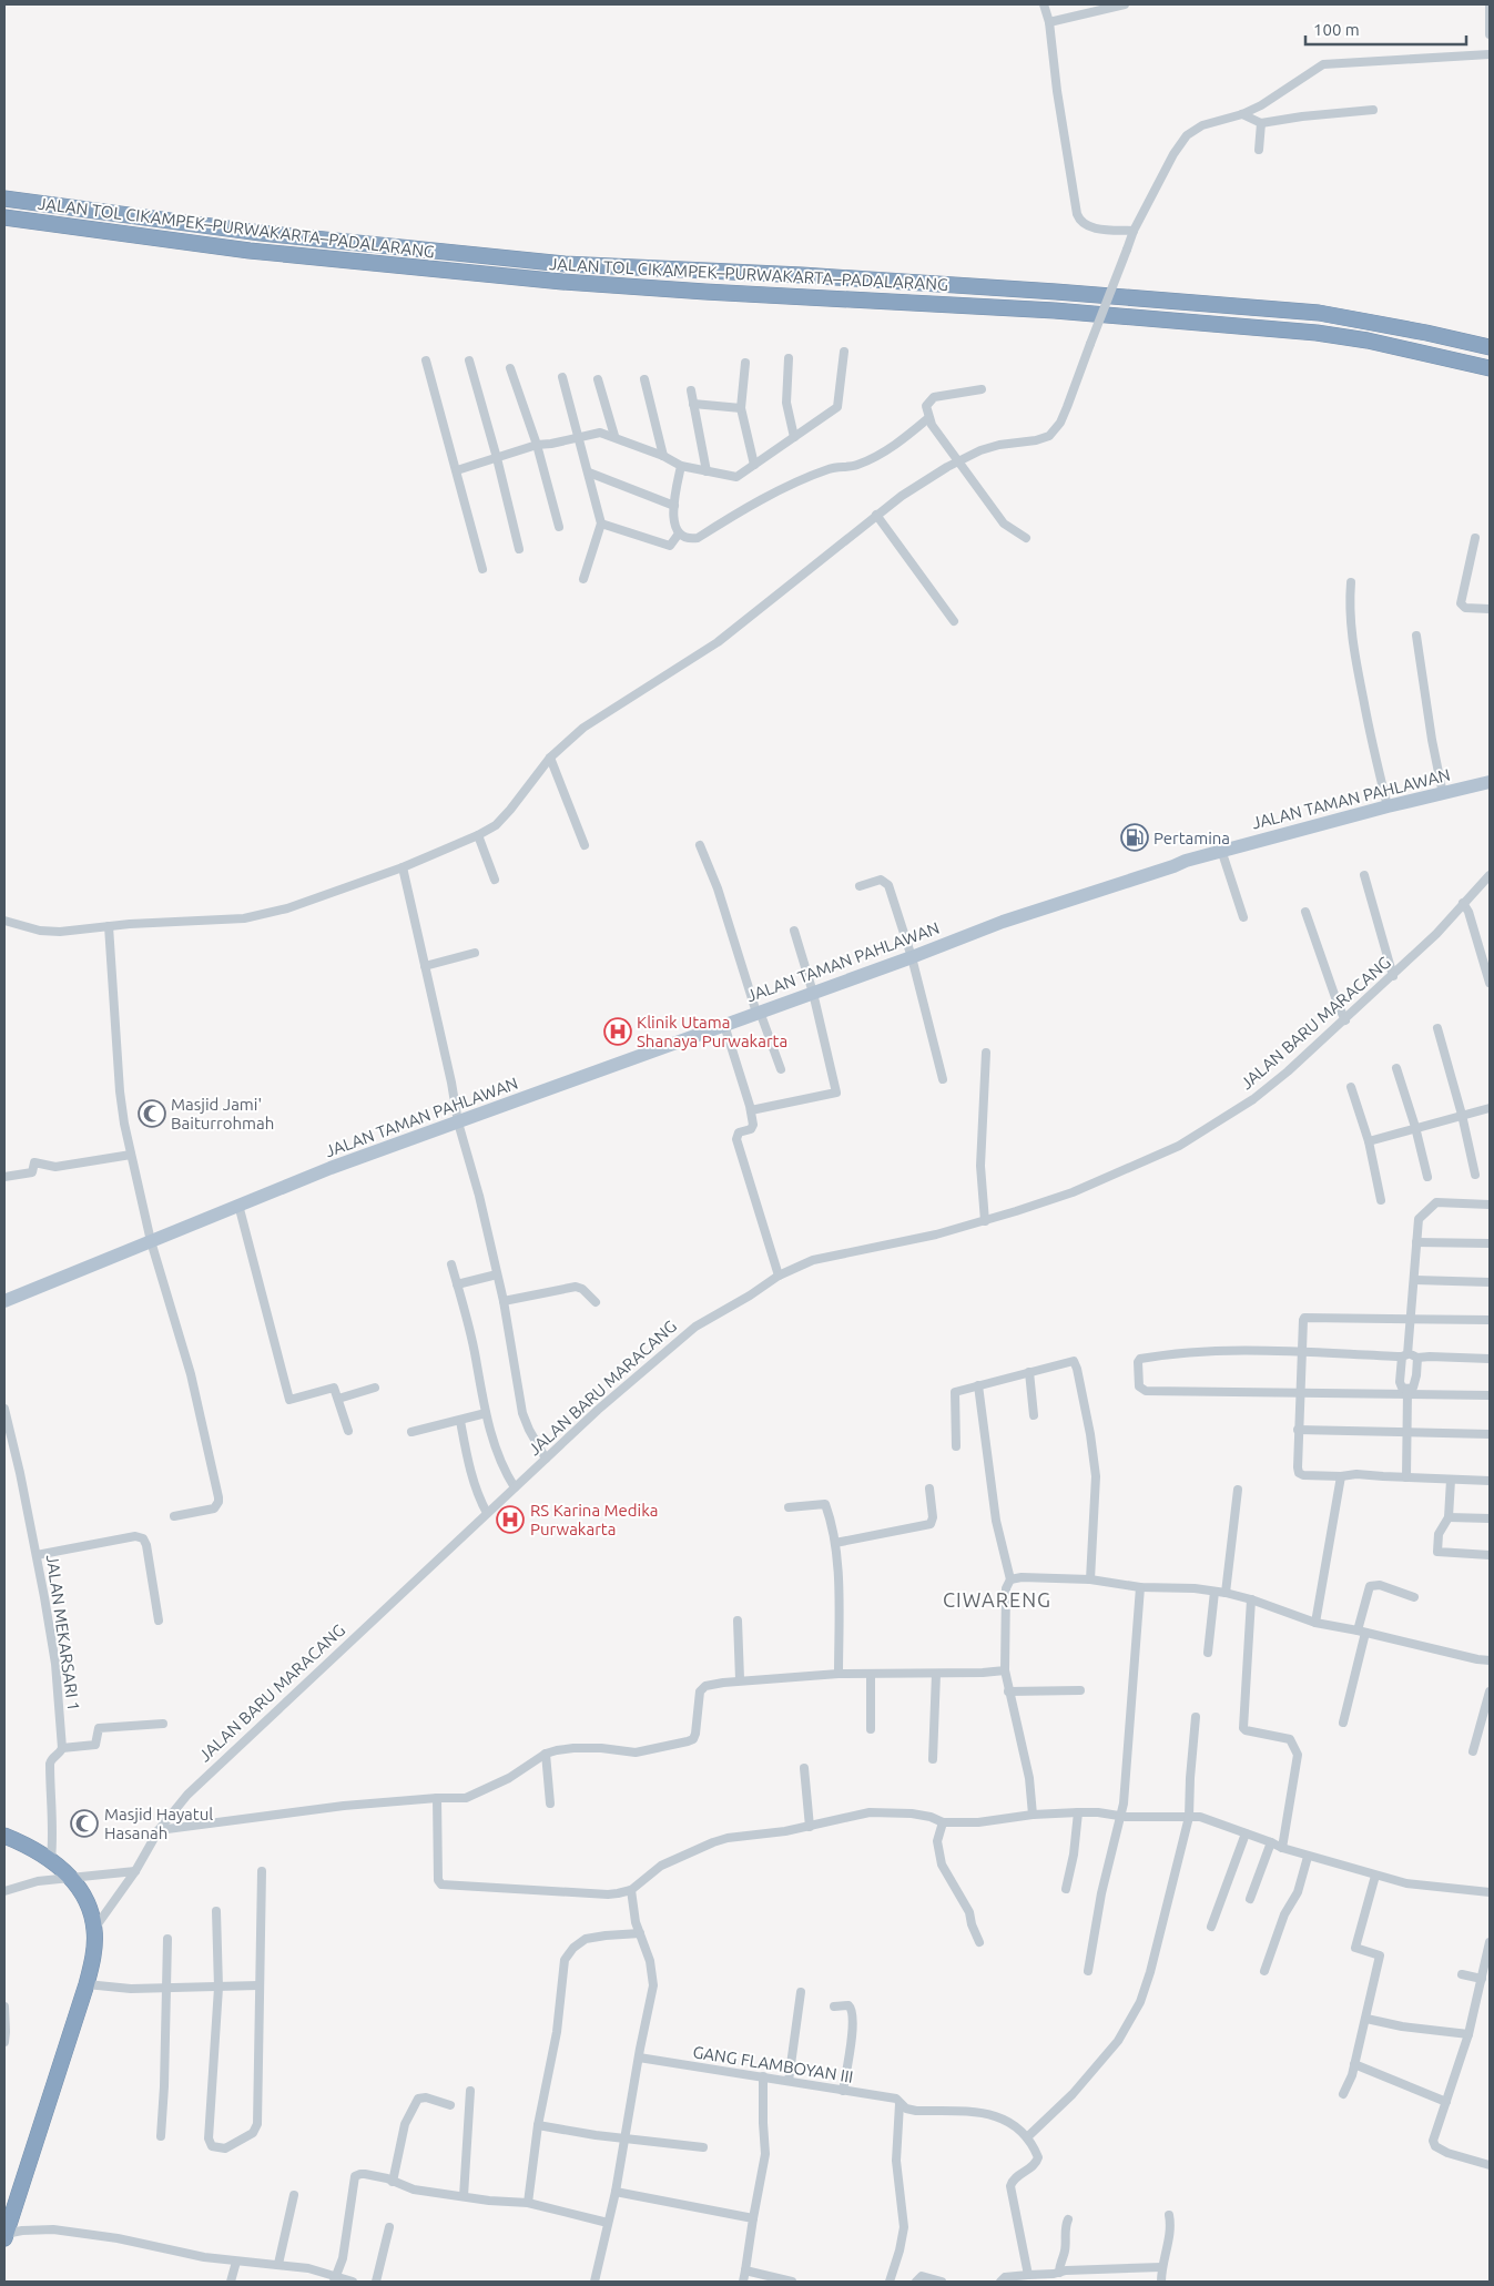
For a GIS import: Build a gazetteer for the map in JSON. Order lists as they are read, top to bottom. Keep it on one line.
{"streets":{"highway":["JALAN TOL CIKAMPEK–PURWAKARTA–PADALARANG"],"main road":["JALAN TAMAN PAHLAWAN"],"street":["JALAN BARU MARACANG","JALAN MEKARSARI 1","GANG FLAMBOYAN III"]},"districts":["CIWARENG"],"places":{"fuel station":["Pertamina"],"hospital":["Klinik Utama Shanaya Purwakarta","RS Karina Medika Purwakarta"],"mosque":["Masjid Jami' Baiturrohmah","Masjid Hayatul Hasanah"]},"scale_bar":"100 m"}
